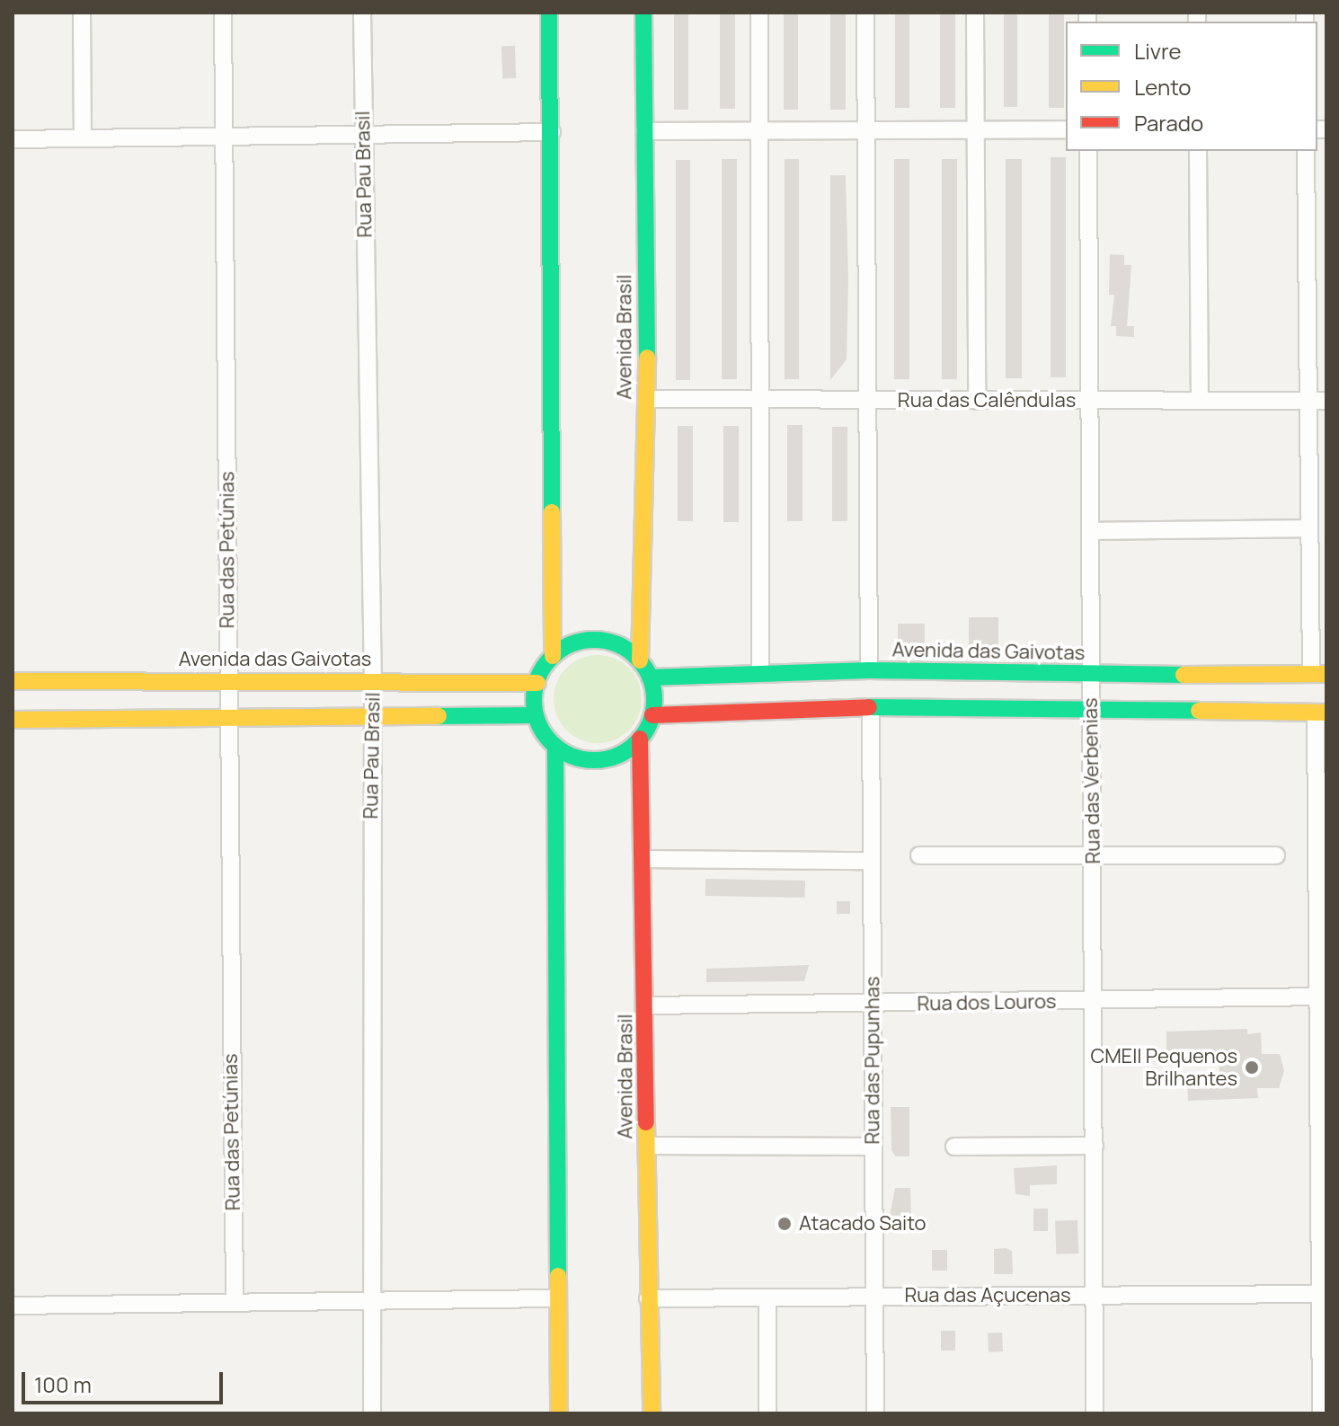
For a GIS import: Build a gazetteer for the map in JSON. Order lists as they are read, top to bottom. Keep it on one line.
{"streets":{"street":["Rua Pau Brasil","Avenida Brasil","Rua das Calêndulas","Rua das Petúnias","Avenida das Gaivotas","Rua das Verbenias","Rua dos Louros","Rua das Pupunhas","Rua das Açucenas"]},"crossings":[["Rua Pau Brasil","Avenida das Gaivotas"],["Avenida Brasil","Rua das Calêndulas"],["Avenida Brasil","Avenida das Gaivotas"],["Avenida Brasil","Rua dos Louros"],["Avenida Brasil","Rua das Açucenas"],["Rua das Calêndulas","Rua das Verbenias"],["Rua das Petúnias","Avenida das Gaivotas"],["Avenida das Gaivotas","Rua das Verbenias"],["Rua das Verbenias","Rua dos Louros"],["Rua das Verbenias","Rua das Açucenas"],["Rua dos Louros","Rua das Pupunhas"],["Rua das Pupunhas","Rua das Açucenas"]],"places":["CMEII Pequenos Brilhantes","Atacado Saito"],"legend":["Livre","Lento","Parado"],"scale_bar":"100 m"}
